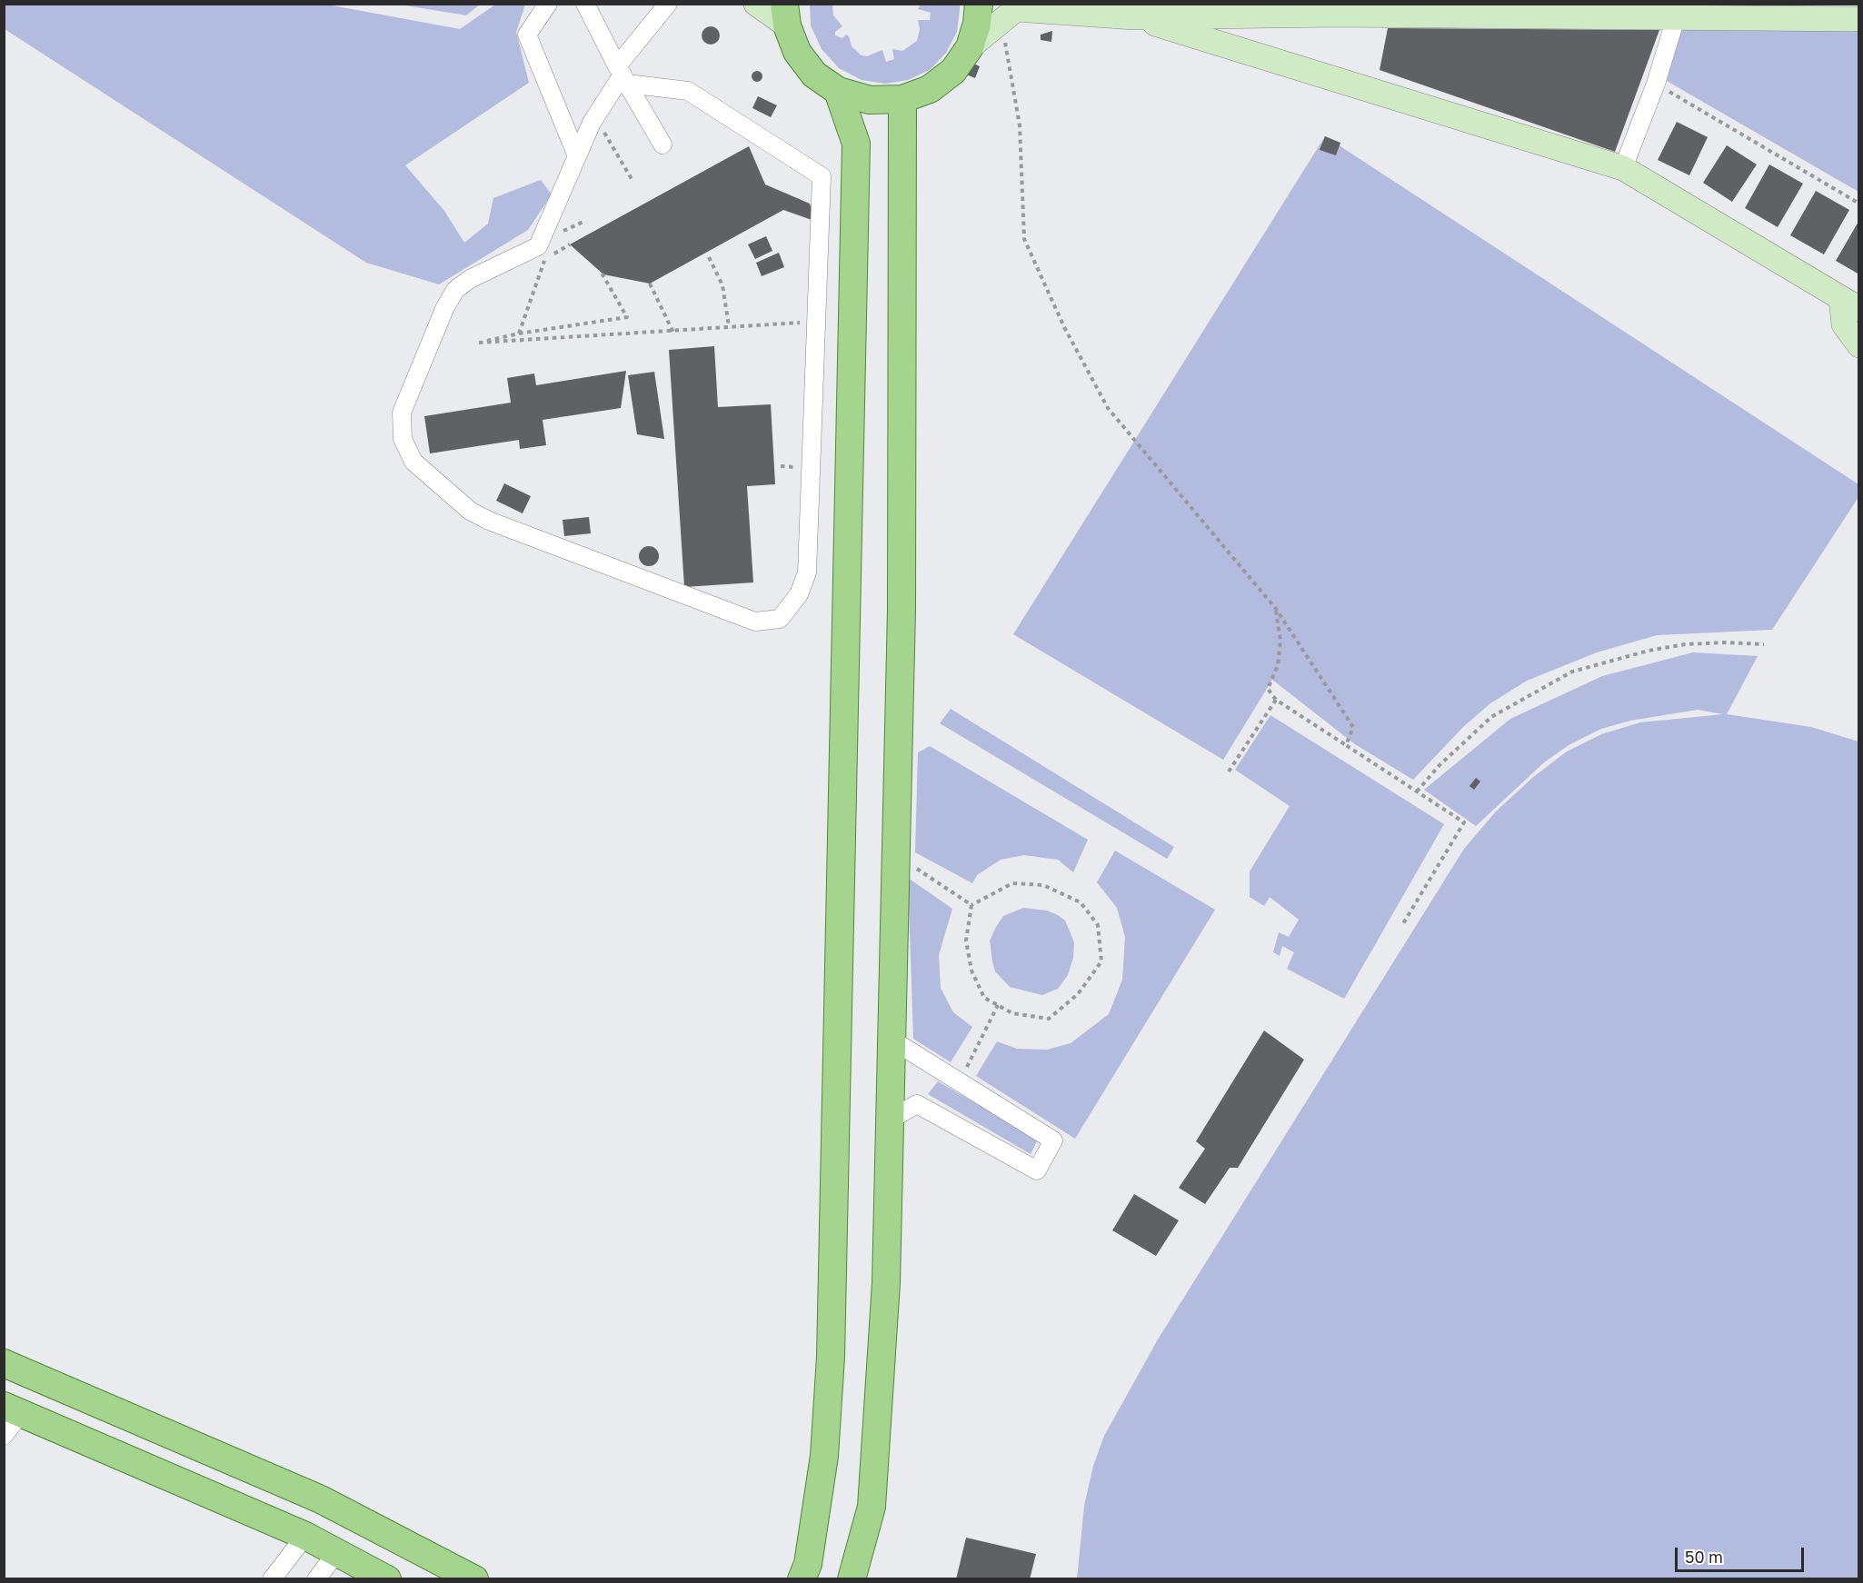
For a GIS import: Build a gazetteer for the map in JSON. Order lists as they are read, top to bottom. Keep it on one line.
{"scale_bar":"50 m"}
